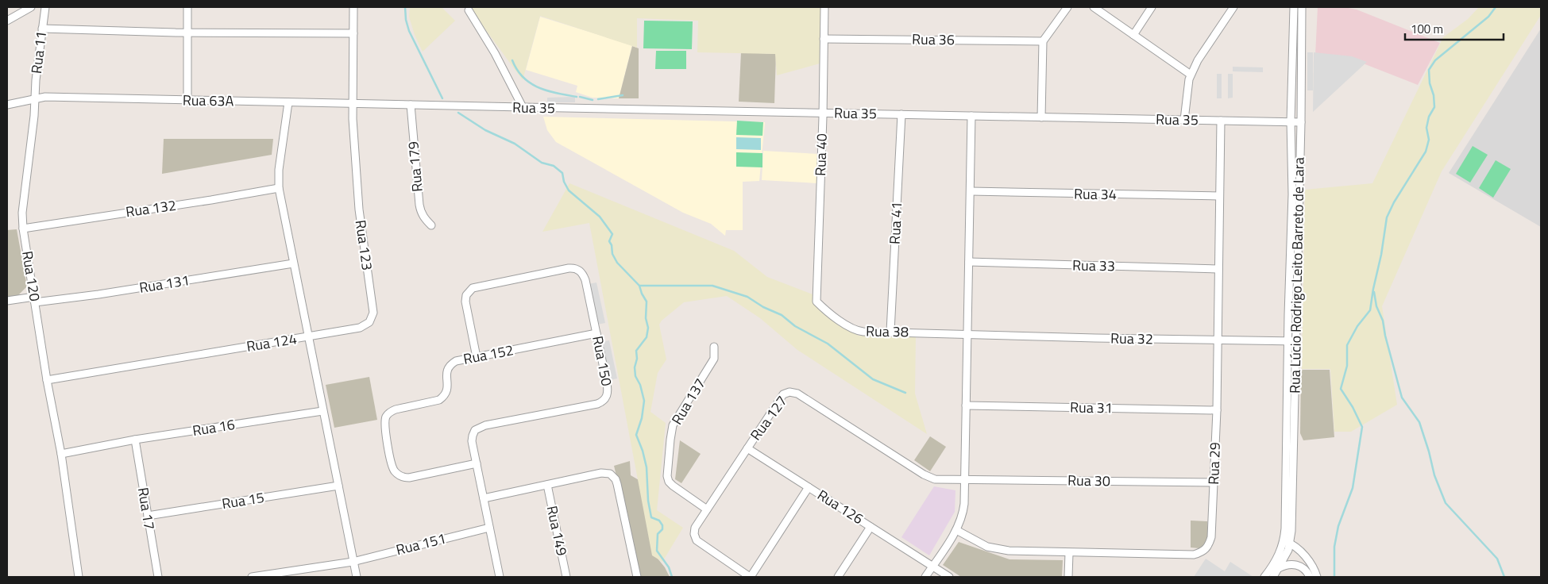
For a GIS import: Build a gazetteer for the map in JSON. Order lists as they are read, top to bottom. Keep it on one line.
{"streets":{"street":["Rua 36","Rua 11","Rua 63A","Rua 35","Rua 40","Rua 179","Rua 34","Rua 132","Rua 41","Rua 123","Rua 33","Rua Lúcio Rodrigo Leito Barreto de Lara","Rua 120","Rua 131","Rua 38","Rua 32","Rua 124","Rua 152","Rua 150","Rua 137","Rua 31","Rua 127","Rua 16","Rua 29","Rua 30","Rua 15","Rua 126","Rua 17","Rua 149","Rua 151"]},"crossings":[["Rua 36","Rua 40"],["Rua 11","Rua 63A"],["Rua 11","Rua 120"],["Rua 63A","Rua 35"],["Rua 63A","Rua 179"],["Rua 63A","Rua 123"],["Rua 63A","Rua 120"],["Rua 63A","Rua 124"],["Rua 35","Rua 40"],["Rua 35","Rua 179"],["Rua 35","Rua 41"],["Rua 35","Rua Lúcio Rodrigo Leito Barreto de Lara"],["Rua 35","Rua 29"],["Rua 40","Rua 38"],["Rua 34","Rua 29"],["Rua 132","Rua 120"],["Rua 132","Rua 124"],["Rua 41","Rua 38"],["Rua 123","Rua 124"],["Rua 33","Rua 29"],["Rua Lúcio Rodrigo Leito Barreto de Lara","Rua 32"],["Rua 120","Rua 131"],["Rua 120","Rua 124"],["Rua 120","Rua 16"],["Rua 131","Rua 124"],["Rua 38","Rua 32"],["Rua 32","Rua 29"],["Rua 152","Rua 150"],["Rua 150","Rua 151"],["Rua 137","Rua 127"],["Rua 31","Rua 29"],["Rua 127","Rua 30"],["Rua 127","Rua 126"],["Rua 16","Rua 17"],["Rua 29","Rua 30"],["Rua 15","Rua 17"]],"scale_bar":"100 m"}
